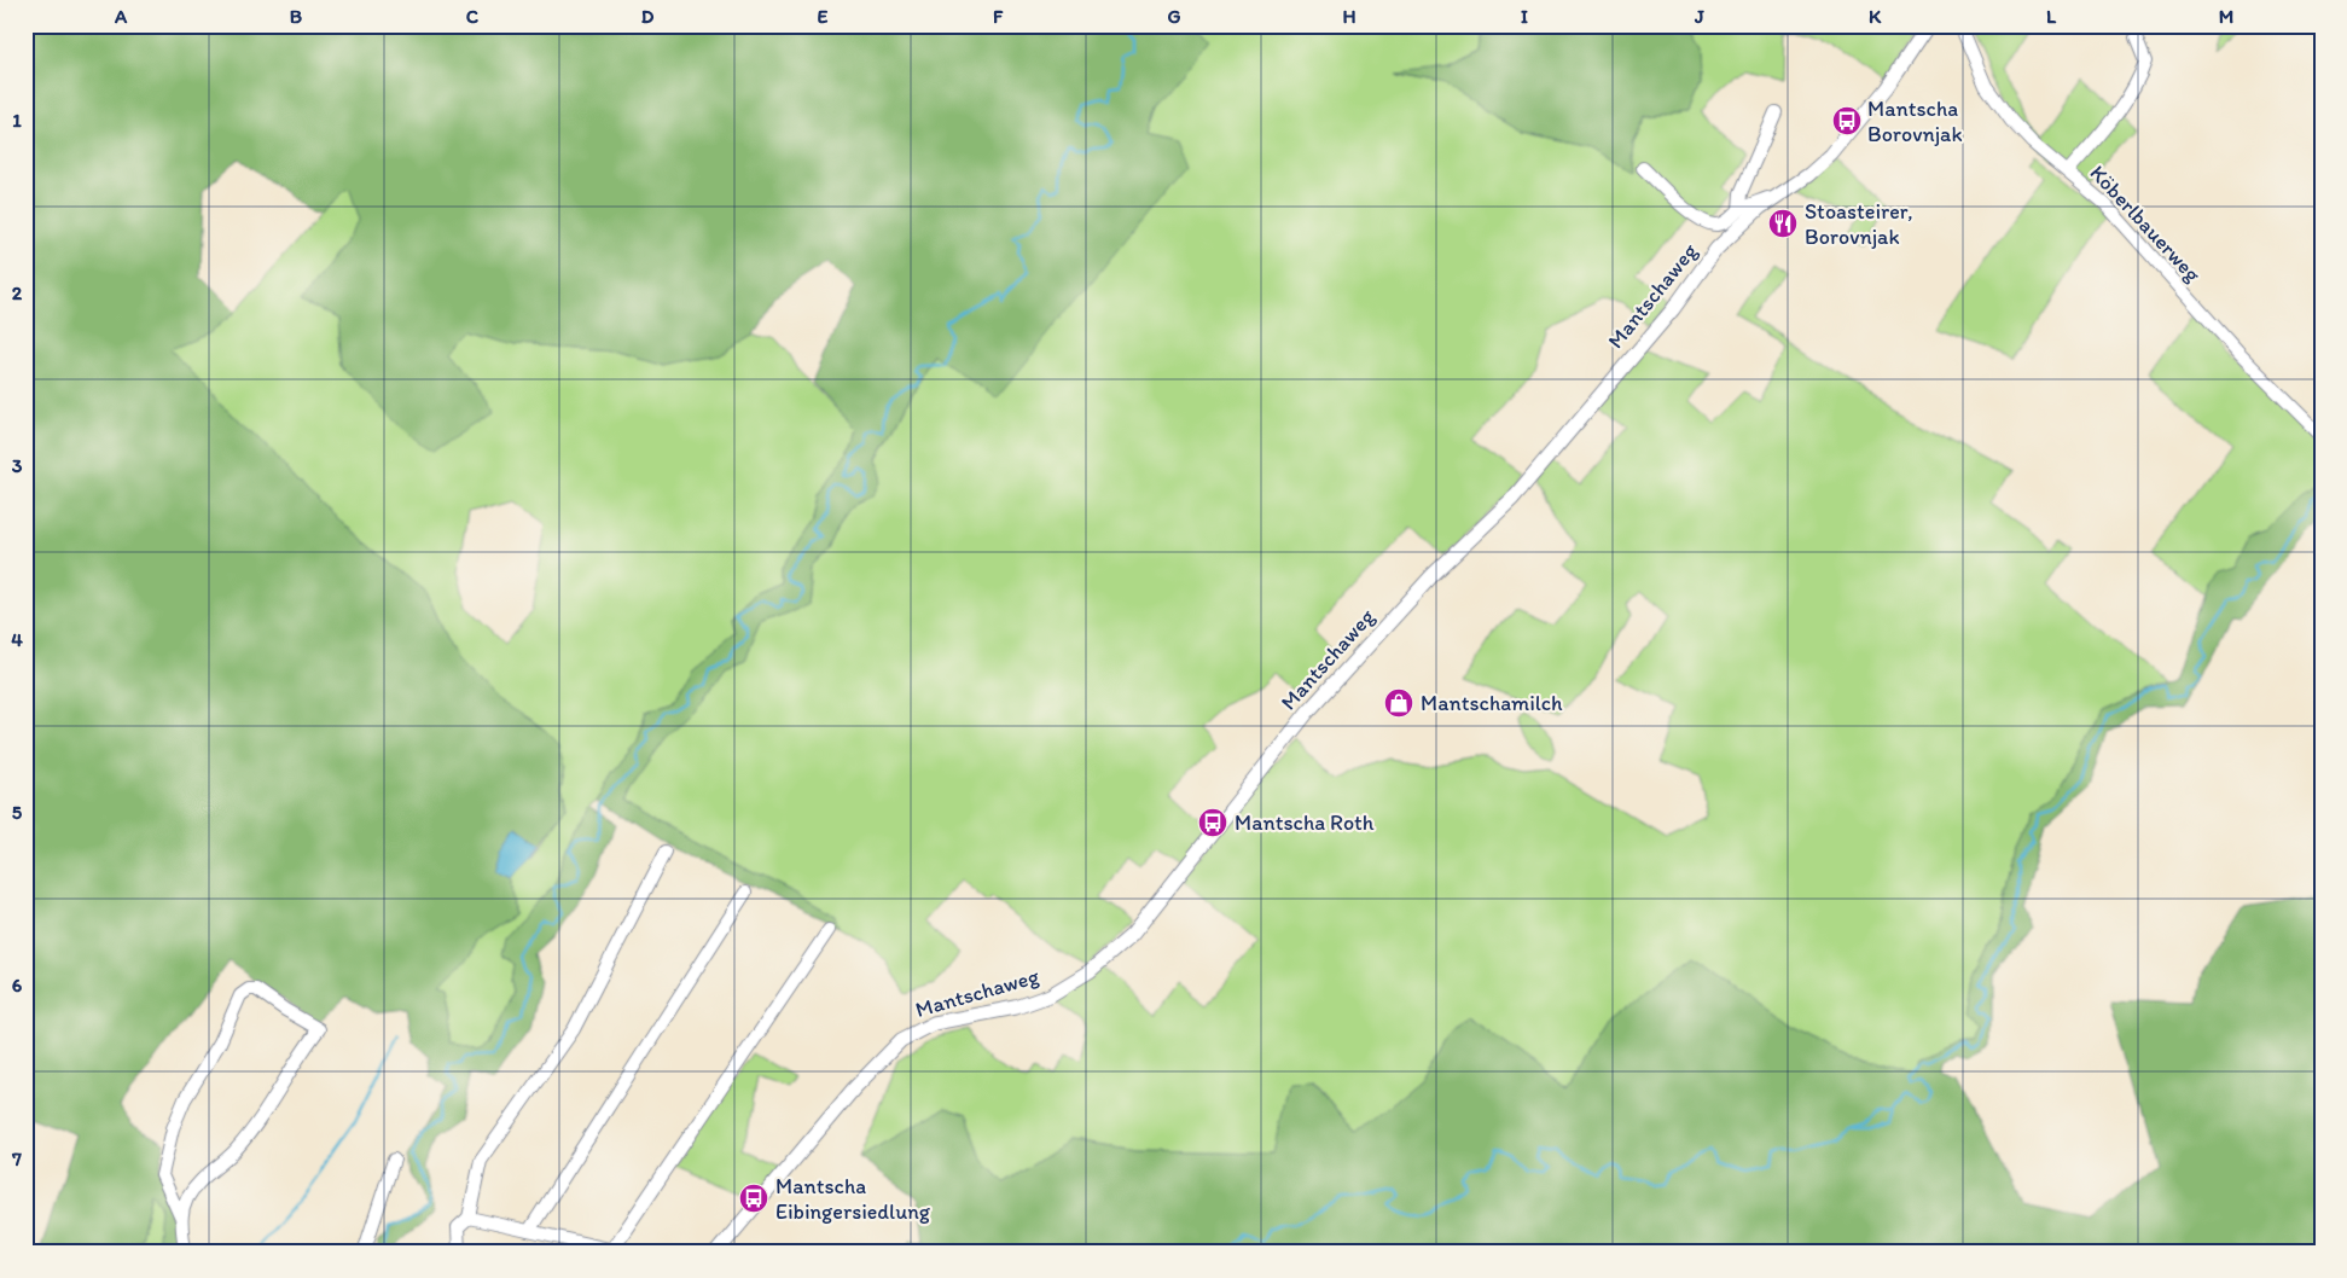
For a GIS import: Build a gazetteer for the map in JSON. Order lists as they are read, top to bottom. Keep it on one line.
{"streets":{"street":["Köberlbauerweg","Mantschaweg"]},"places":{"bus stop":["Mantscha Borovnjak","Mantscha Roth","Mantscha Eibingersiedlung"],"restaurant":["Stoasteirer, Borovnjak"],"shop":["Mantschamilch"]},"grid":{"columns":["A","B","C","D","E","F","G","H","I","J","K","L","M"],"rows":["1","2","3","4","5","6","7"]}}
